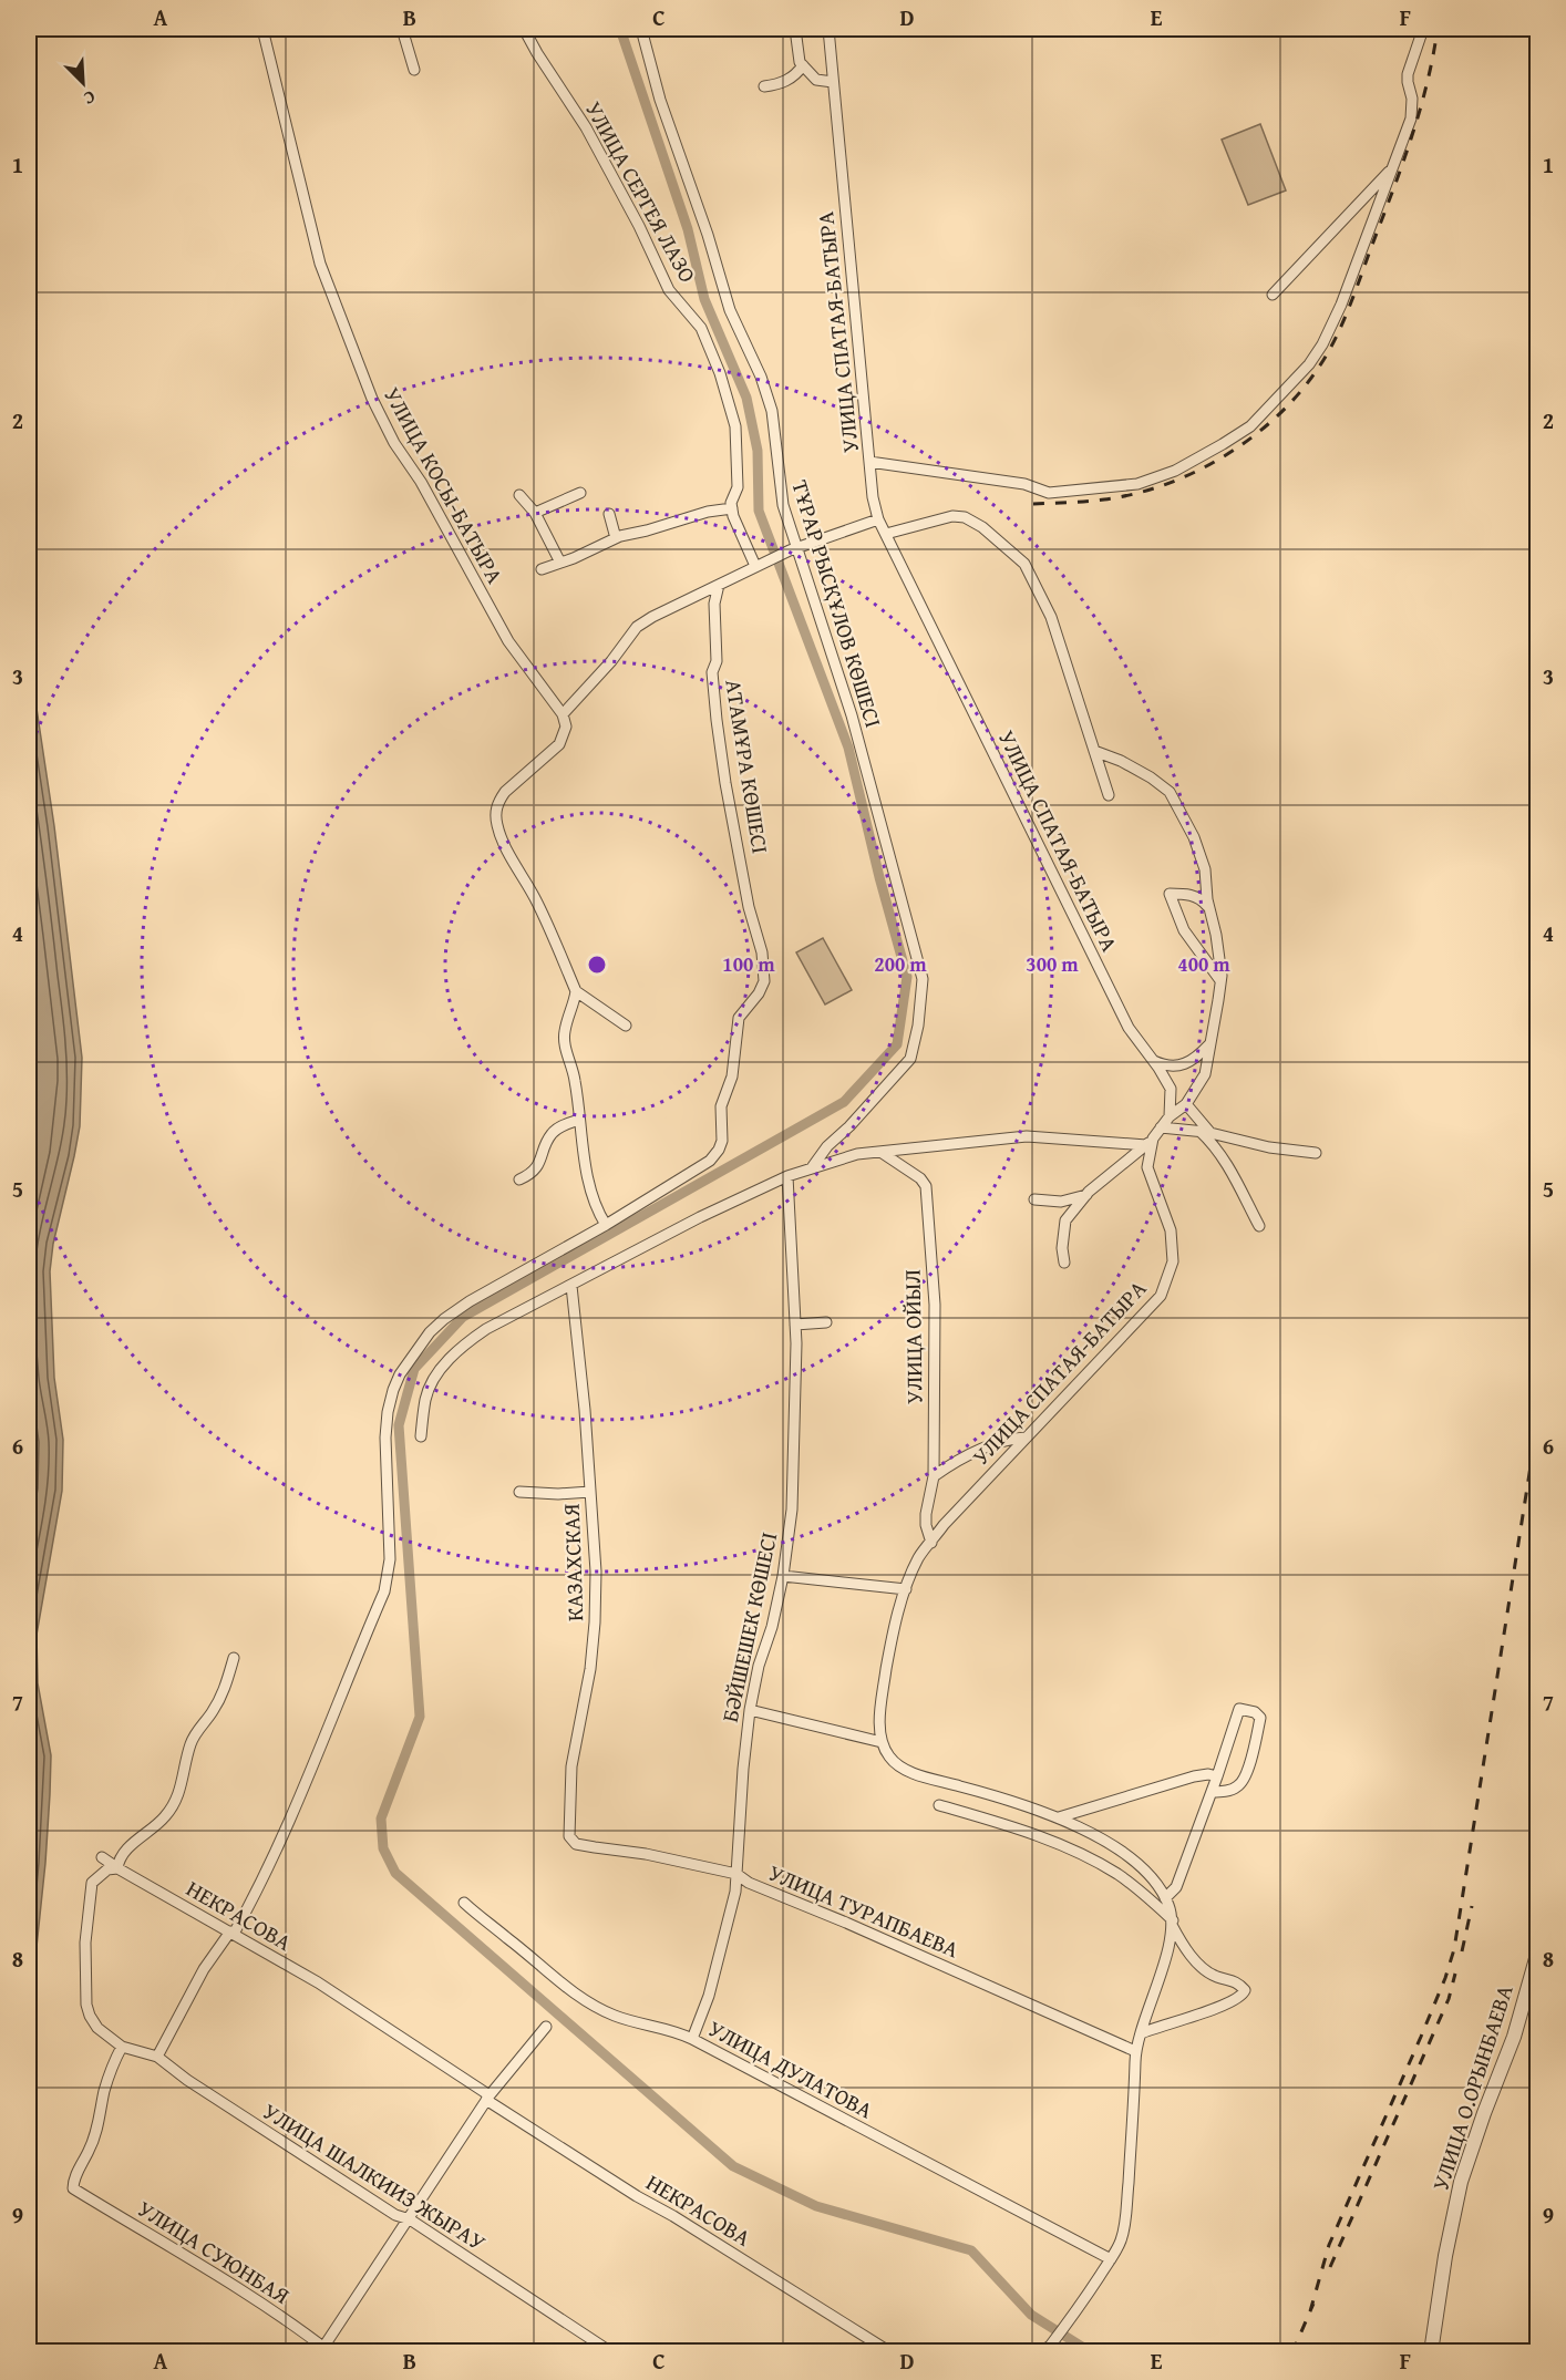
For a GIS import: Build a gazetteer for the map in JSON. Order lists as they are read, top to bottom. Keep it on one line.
{"streets":{"street":["УЛИЦА СЕРГЕЯ ЛАЗО","УЛИЦА СПАТАЯ-БАТЫРА","УЛИЦА КОСЫ-БАТЫРА","ТҰРАР РЫСҚҰЛОВ КӨШЕСІ","АТАМҰРА КӨШЕСІ","УЛИЦА ОЙЫЛ","КАЗАХСКАЯ","БӘЙШЕШЕК КӨШЕСІ","УЛИЦА ТУРАПБАЕВА","НЕКРАСОВА","УЛИЦА ДУЛАТОВА","УЛИЦА О.ОРЫНБАЕВА","УЛИЦА ШАЛКИИЗ ЖЫРАУ","УЛИЦА СУЮНБАЯ"]},"crossings":[["УЛИЦА СПАТАЯ-БАТЫРА","УЛИЦА ОЙЫЛ"],["АТАМҰРА КӨШЕСІ","НЕКРАСОВА"],["АТАМҰРА КӨШЕСІ","УЛИЦА ШАЛКИИЗ ЖЫРАУ"],["КАЗАХСКАЯ","УЛИЦА ТУРАПБАЕВА"],["БӘЙШЕШЕК КӨШЕСІ","УЛИЦА ТУРАПБАЕВА"],["БӘЙШЕШЕК КӨШЕСІ","УЛИЦА ДУЛАТОВА"],["УЛИЦА ШАЛКИИЗ ЖЫРАУ","УЛИЦА СУЮНБАЯ"]],"north":"bottom right","grid":{"columns":["A","B","C","D","E","F"],"rows":["1","2","3","4","5","6","7","8","9"]},"rings":["100 m","200 m","300 m","400 m"]}
